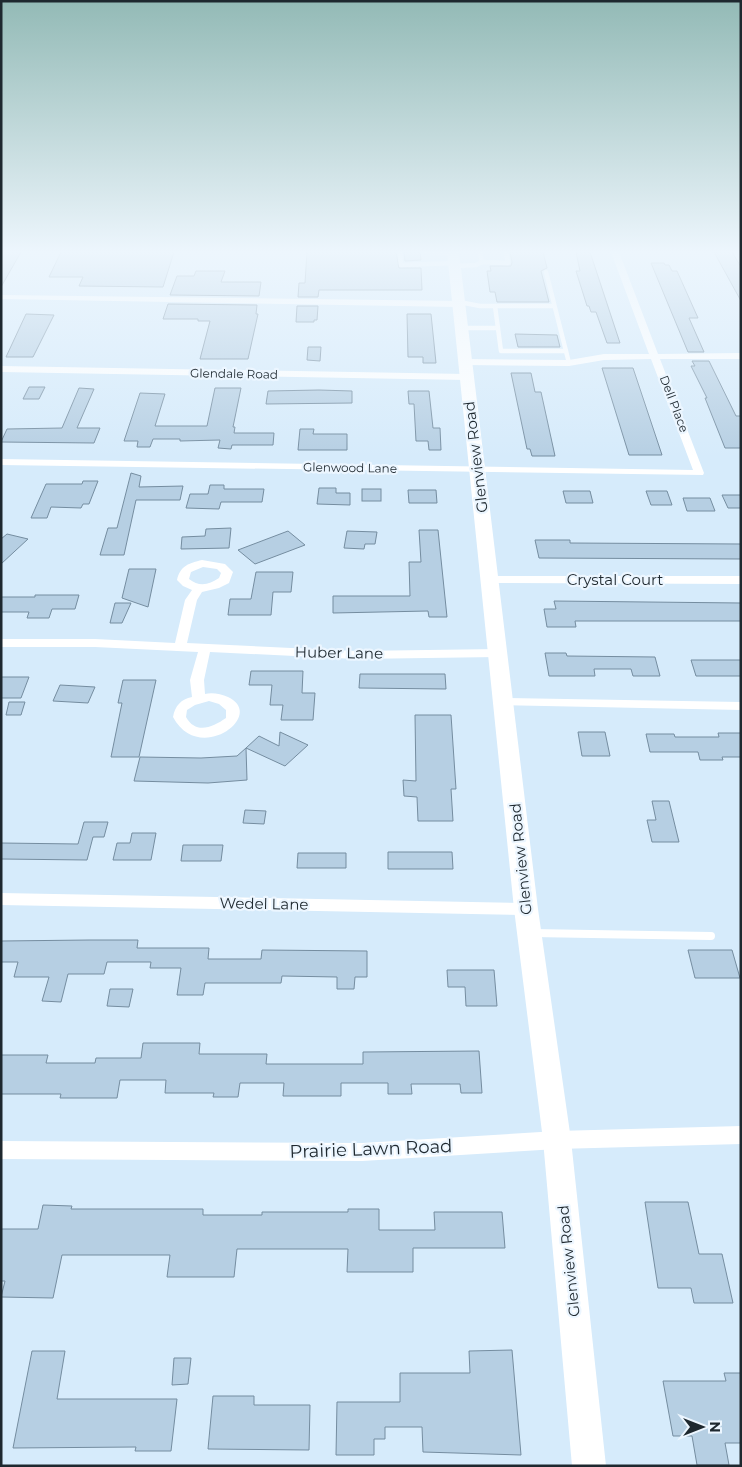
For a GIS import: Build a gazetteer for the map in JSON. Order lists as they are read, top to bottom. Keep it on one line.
{"streets":{"main road":["Glenview Road"],"street":["Glendale Road","Dell Place","Glenwood Lane","Crystal Court","Huber Lane","Wedel Lane","Prairie Lawn Road"]},"crossings":[["Glendale Road","Dell Place"],["Glendale Road","Glenview Road"],["Dell Place","Glenwood Lane"],["Glenview Road","Glenwood Lane"],["Glenview Road","Crystal Court"],["Glenview Road","Huber Lane"],["Glenview Road","Wedel Lane"],["Glenview Road","Prairie Lawn Road"]],"north":"right"}
